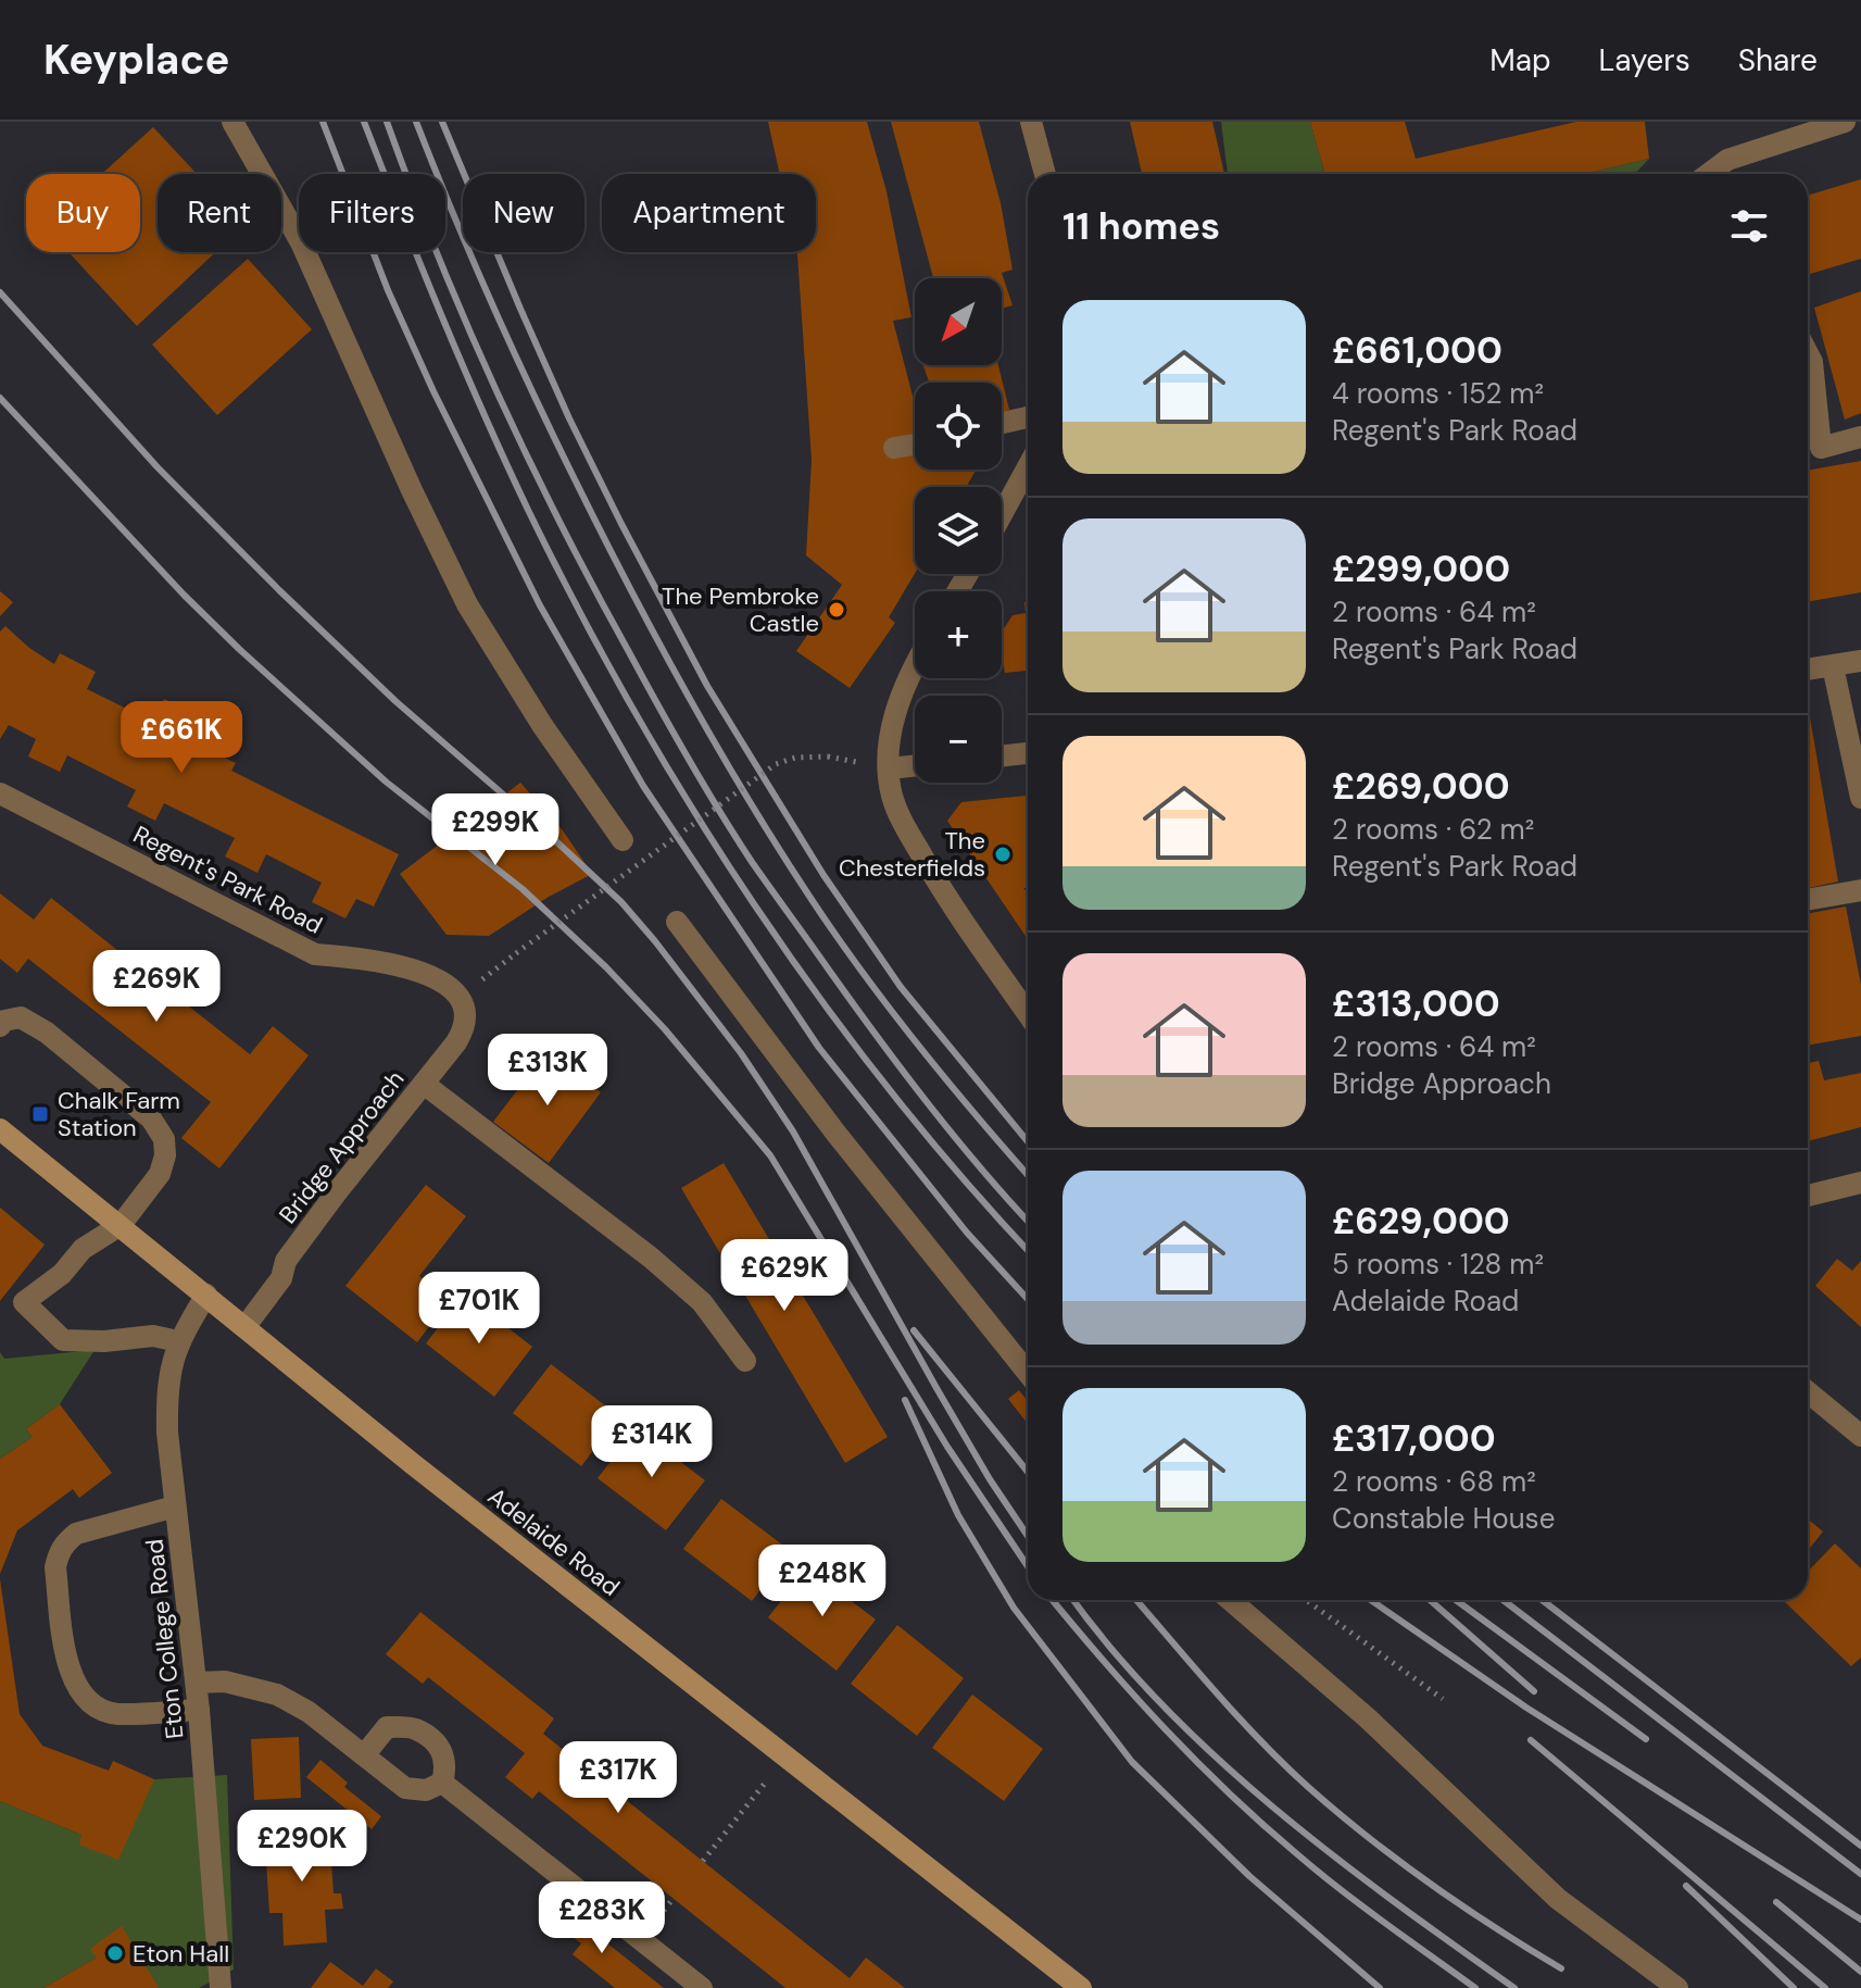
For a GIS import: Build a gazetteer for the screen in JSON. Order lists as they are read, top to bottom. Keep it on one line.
{"streets":{"main road":["Adelaide Road"],"street":["Regent's Park Road","Bridge Approach","Eton College Road"]},"crossings":[["Regent's Park Road","Bridge Approach"],["Bridge Approach","Adelaide Road"],["Adelaide Road","Eton College Road"]],"places":{"other":["The Pembroke Castle","The Chesterfields","Eton Hall"],"transit":["Chalk Farm Station"]},"north":"bottom left","page":{"header":"Keyplace","nav":["Map","Layers","Share"],"chip":["Buy","Rent","Filters","New","Apartment"],"heading":"11 homes","map_buttons":["+","−"],"list":[{"name":"£661,000","note":"4 rooms · 152 m² · Regent's Park Road"},{"name":"£299,000","note":"2 rooms · 64 m² · Regent's Park Road"},{"name":"£269,000","note":"2 rooms · 62 m² · Regent's Park Road"},{"name":"£313,000","note":"2 rooms · 64 m² · Bridge Approach"},{"name":"£629,000","note":"5 rooms · 128 m² · Adelaide Road"},{"name":"£317,000","note":"2 rooms · 68 m² · Constable House"}],"price":["£661K","£299K","£269K","£313K","£629K","£701K","£314K","£248K","£317K","£290K","£283K"]}}
